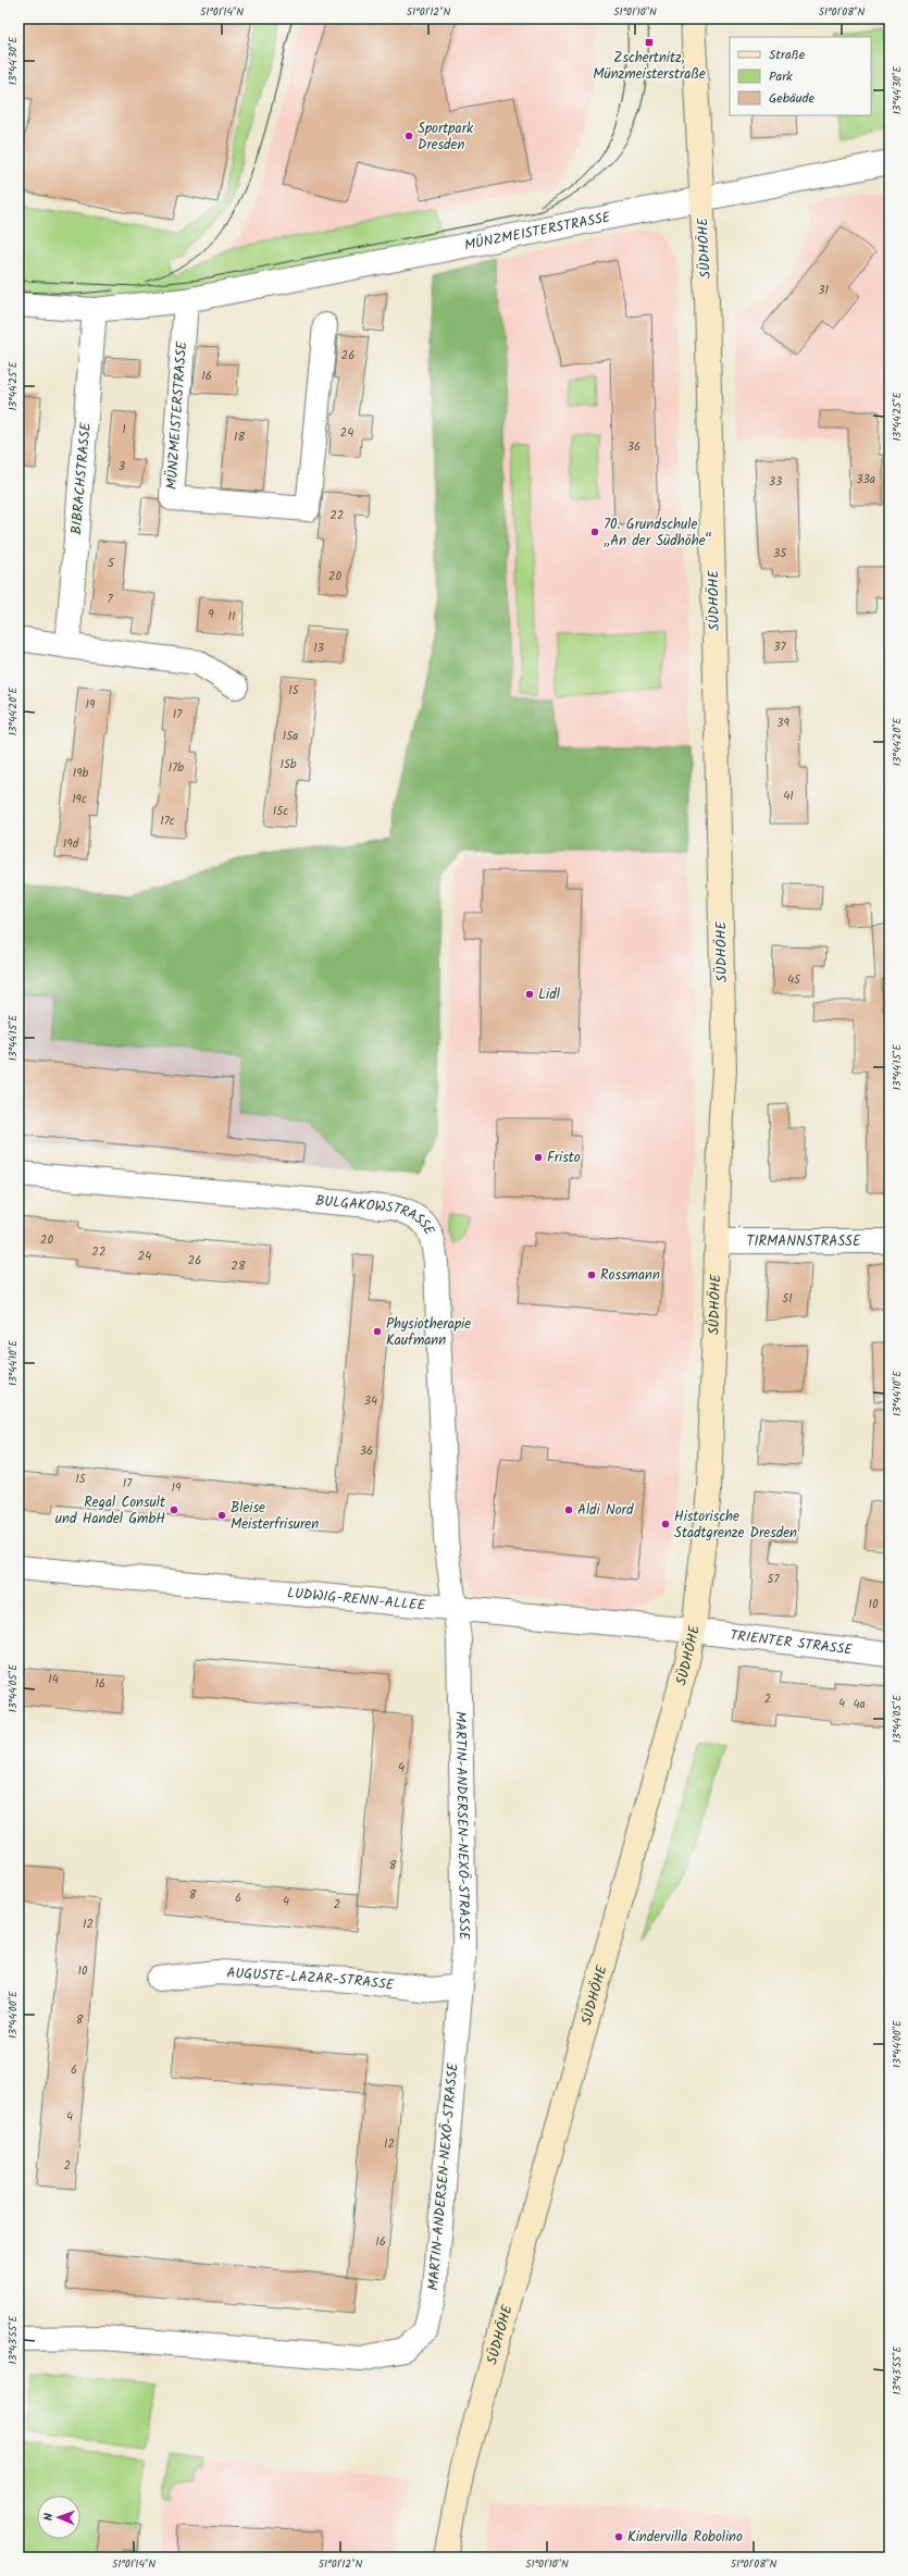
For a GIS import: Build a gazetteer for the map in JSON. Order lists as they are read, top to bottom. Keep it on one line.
{"streets":{"street":["MÜNZMEISTERSTRASSE","SÜDHÖHE","BIBRACHSTRASSE","BULGAKOWSTRASSE","TIRMANNSTRASSE","LUDWIG-RENN-ALLEE","TRIENTER STRASSE","MARTIN-ANDERSEN-NEXÖ-STRASSE","AUGUSTE-LAZAR-STRASSE"]},"crossings":[["MÜNZMEISTERSTRASSE","SÜDHÖHE"],["MÜNZMEISTERSTRASSE","BIBRACHSTRASSE"],["SÜDHÖHE","TIRMANNSTRASSE"],["SÜDHÖHE","LUDWIG-RENN-ALLEE"],["SÜDHÖHE","TRIENTER STRASSE"],["BULGAKOWSTRASSE","LUDWIG-RENN-ALLEE"],["BULGAKOWSTRASSE","MARTIN-ANDERSEN-NEXÖ-STRASSE"],["LUDWIG-RENN-ALLEE","TRIENTER STRASSE"],["LUDWIG-RENN-ALLEE","MARTIN-ANDERSEN-NEXÖ-STRASSE"],["MARTIN-ANDERSEN-NEXÖ-STRASSE","AUGUSTE-LAZAR-STRASSE"]],"places":{"transit":["Zschertnitz, Münzmeisterstraße"],"other":["Sportpark Dresden","70. Grundschule „An der Südhöhe“","Lidl","Fristo","Rossmann","Physiotherapie Kaufmann","Regal Consult und Handel GmbH","Aldi Nord","Bleise Meisterfrisuren","Historische Stadtgrenze Dresden","Kindervilla Robolino"]},"house_numbers":["31","26","16","1","24","18","36","3","33a","33","22","35","5","20","7","9","11","37","13","15","19","17","39","15a","15b","17b","19b","41","19c","15c","17c","19d","45","20","22","24","26","28","51","34","36","15","17","19","57","10","14","16","2","4","4a","4","8","8","6","4","2","12","10","8","6","4","12","2","16"],"legend":["Straße","Park","Gebäude"],"north":"left","coordinates":["51°01'14\"N","51°01'12\"N","51°01'10\"N","51°01'08\"N","13°44'30\"E","13°44'25\"E","13°44'20\"E","13°44'15\"E","13°44'10\"E","13°44'05\"E","13°44'00\"E","13°43'55\"E"]}
